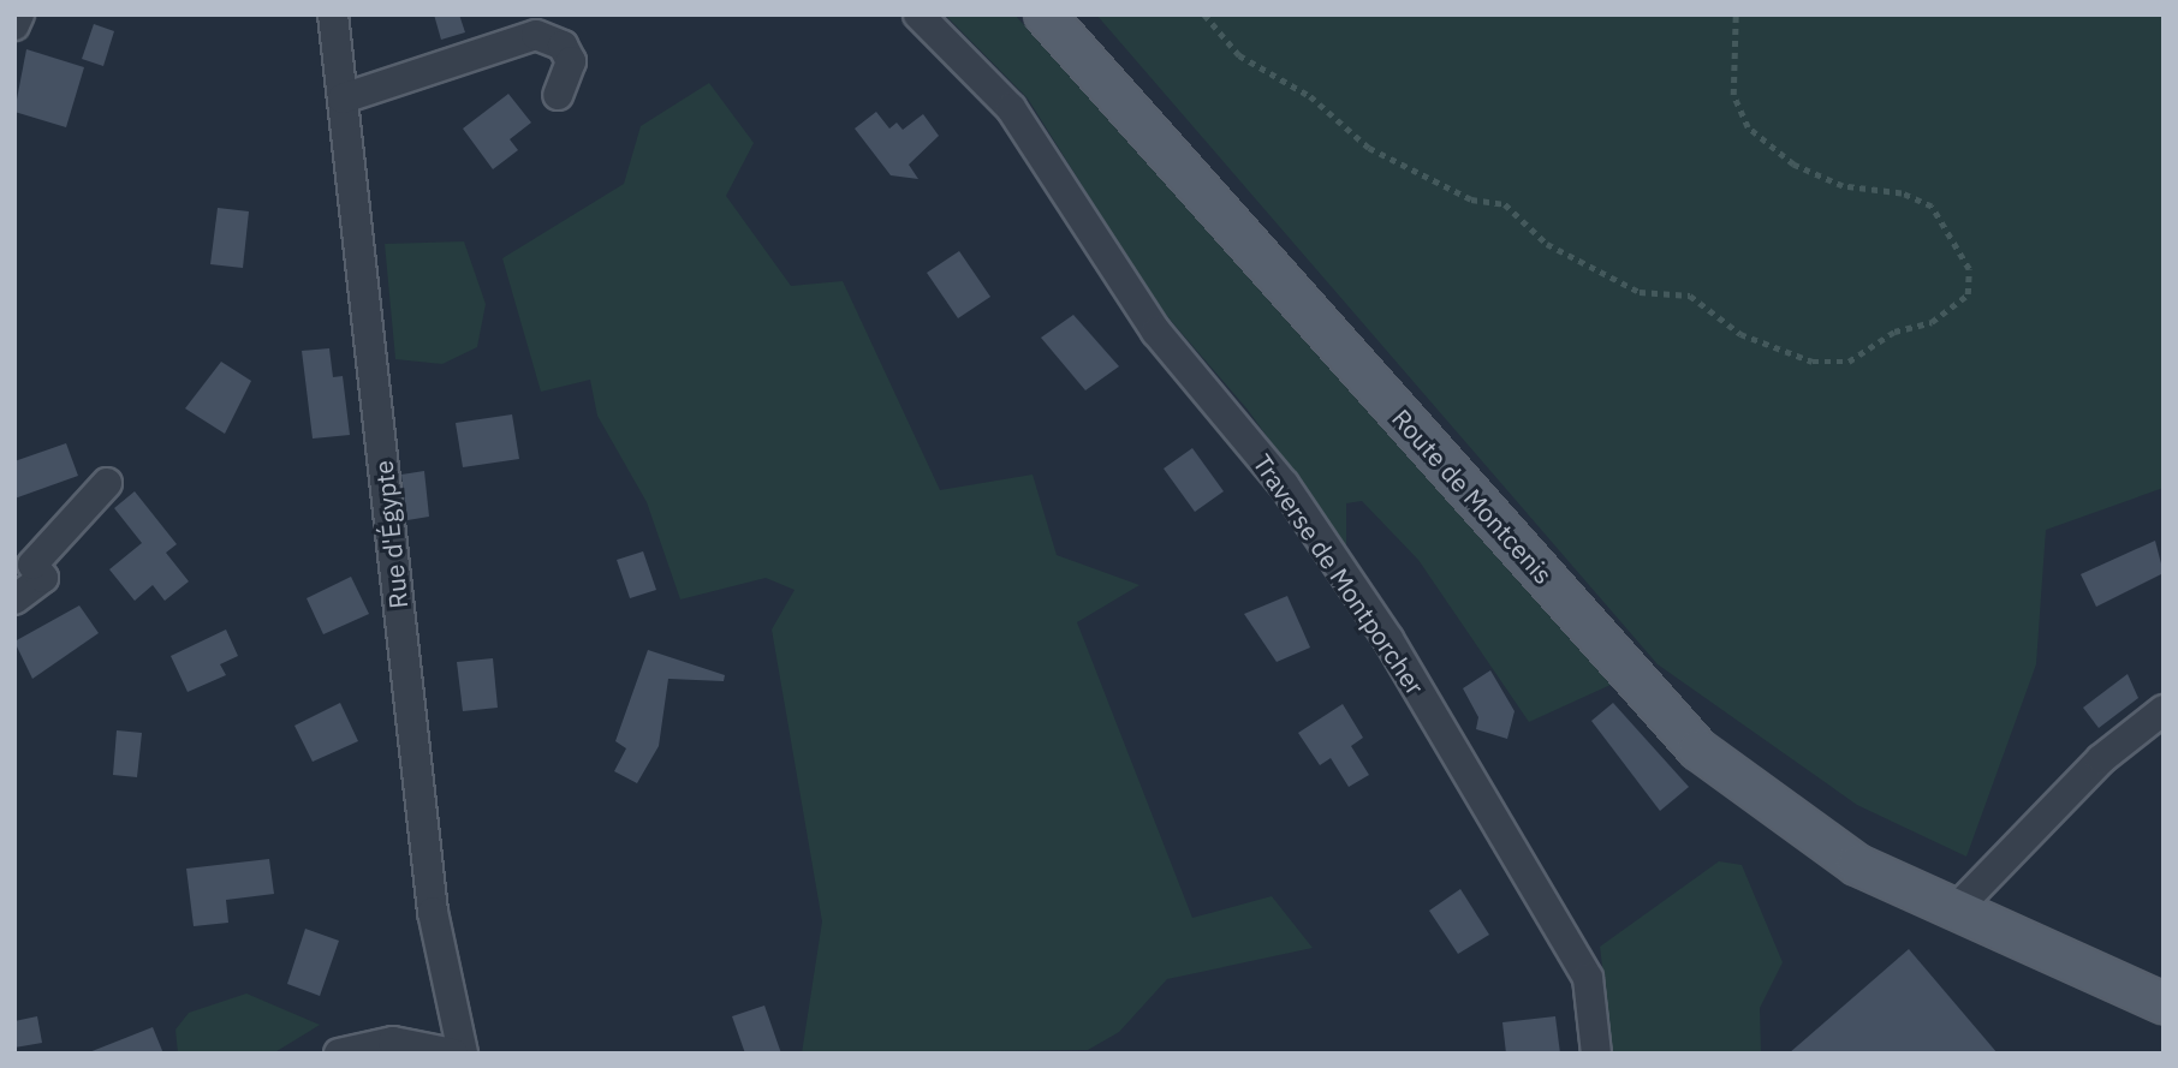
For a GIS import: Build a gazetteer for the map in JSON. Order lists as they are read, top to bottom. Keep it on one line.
{"streets":{"main road":["Route de Montcenis"],"street":["Rue d'Égypte","Traverse de Montporcher"]}}
